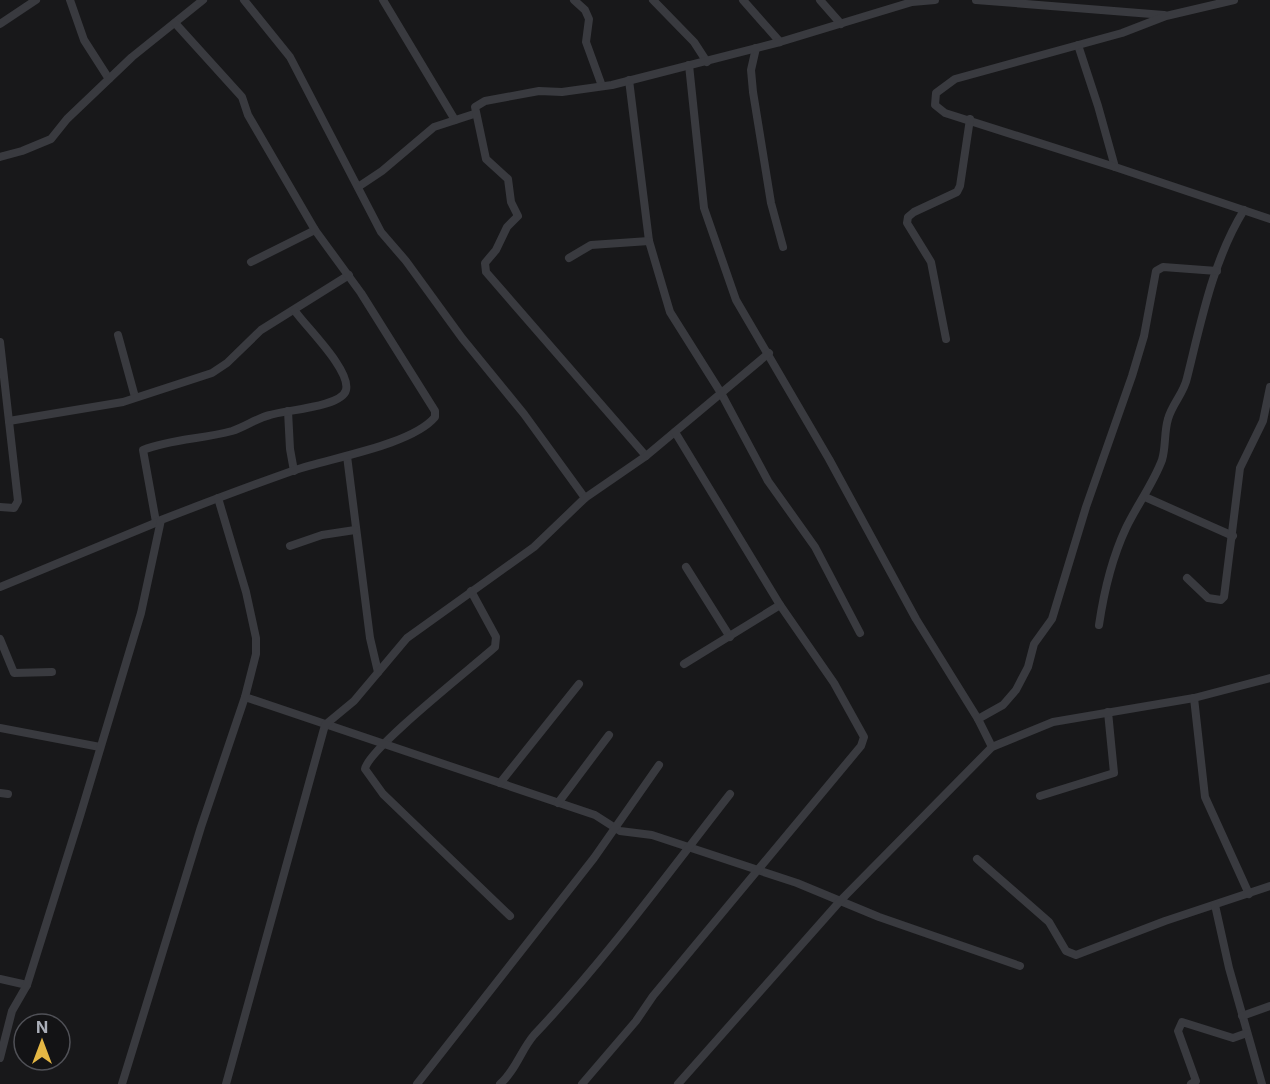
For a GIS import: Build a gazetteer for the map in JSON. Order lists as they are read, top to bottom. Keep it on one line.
{"north":"top"}
